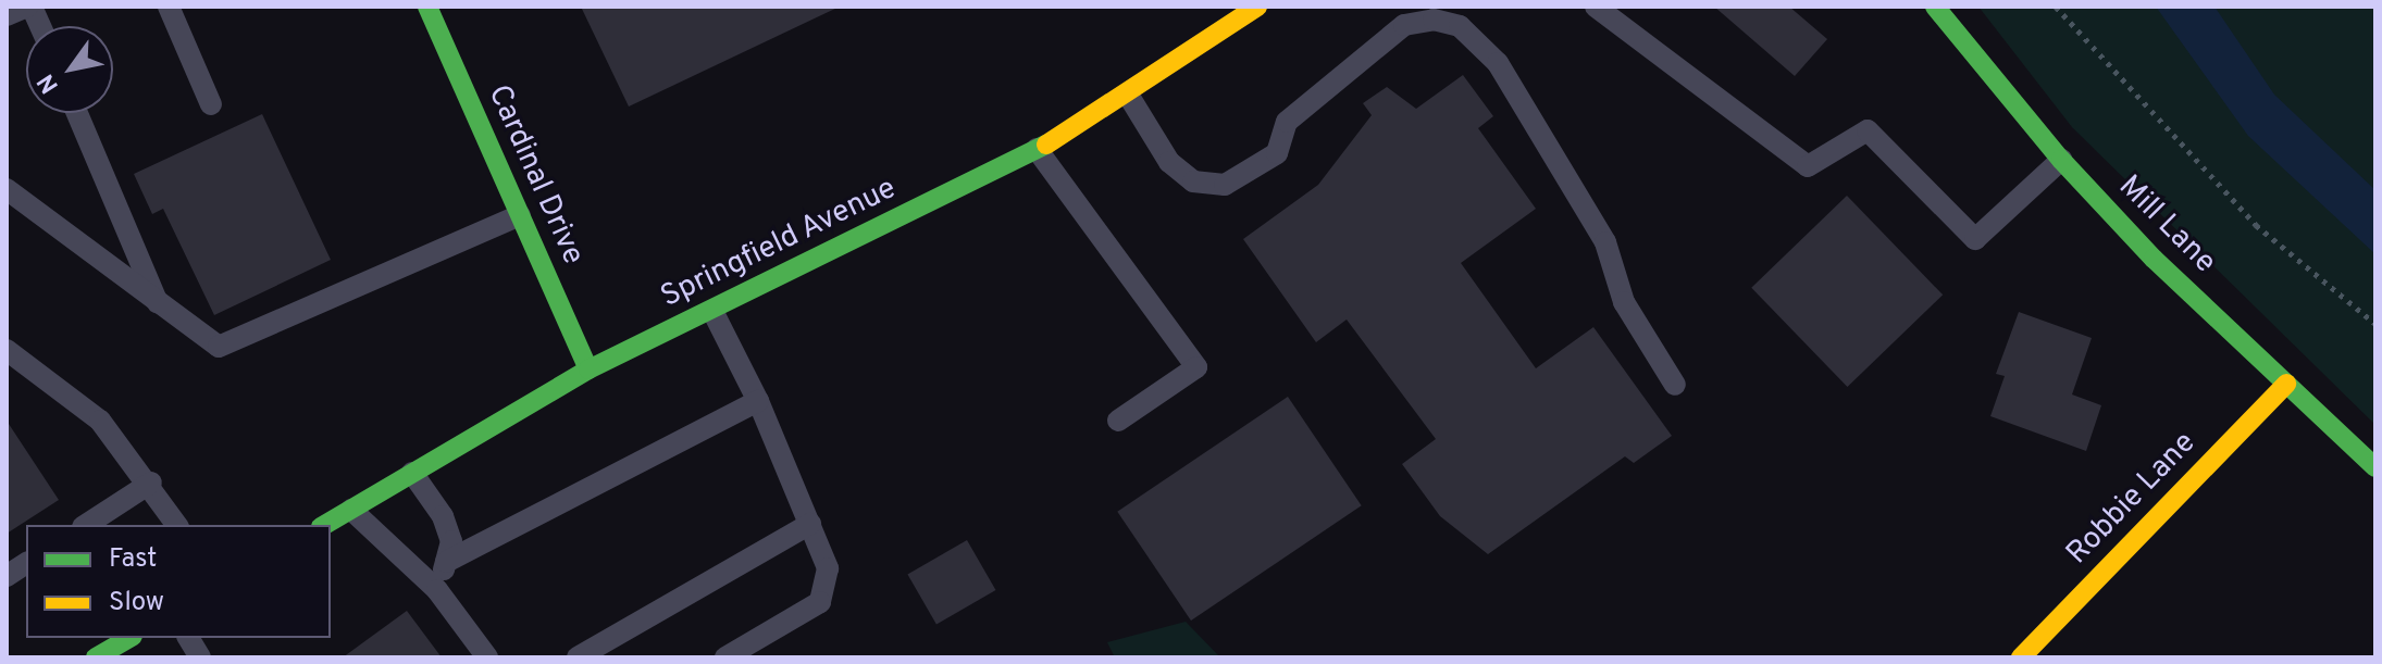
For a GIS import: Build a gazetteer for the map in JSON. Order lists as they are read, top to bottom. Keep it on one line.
{"streets":{"street":["Cardinal Drive","Mill Lane","Springfield Avenue","Robbie Lane"]},"crossings":[["Cardinal Drive","Springfield Avenue"],["Mill Lane","Robbie Lane"]],"legend":["Fast","Slow"],"north":"bottom left"}
